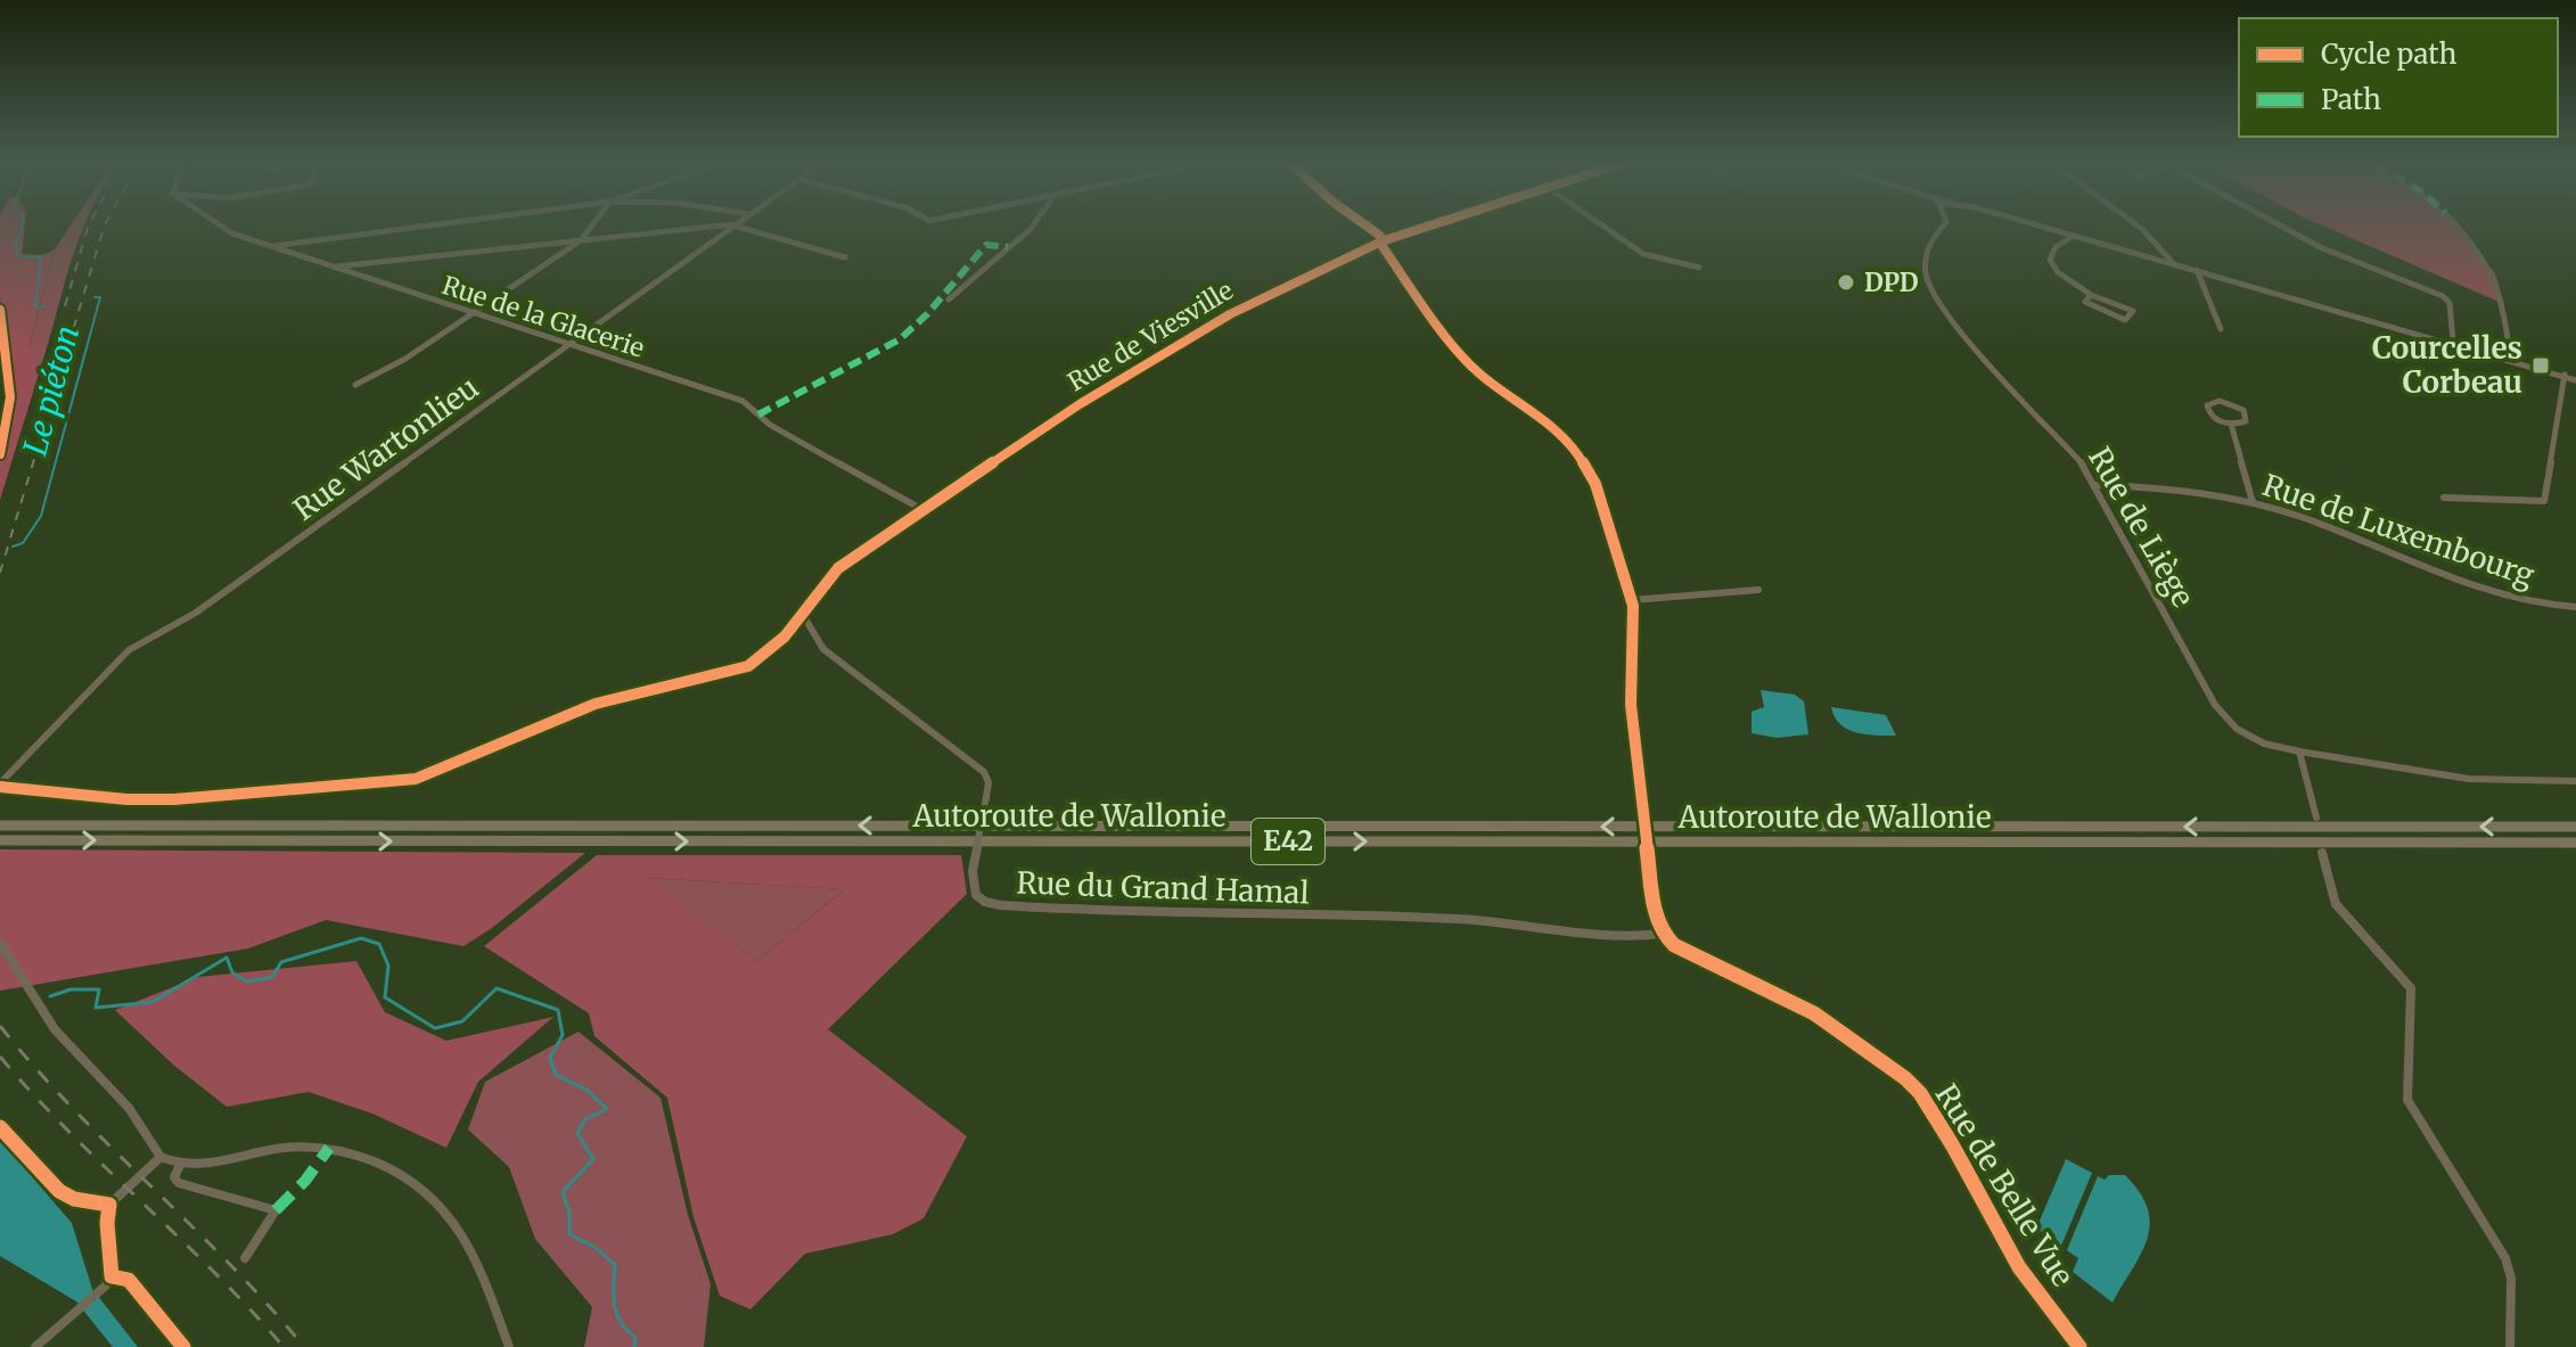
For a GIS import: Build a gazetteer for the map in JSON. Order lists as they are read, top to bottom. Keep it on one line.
{"streets":{"highway":["Autoroute de Wallonie","E42"],"street":["Rue de la Glacerie","Rue de Viesville","Rue Wartonlieu","Rue de Liège","Rue de Luxembourg","Rue du Grand Hamal","Rue de Belle Vue"]},"crossings":[["Rue de la Glacerie","Rue de Viesville"],["Rue de la Glacerie","Rue Wartonlieu"],["Rue de Viesville","Rue Wartonlieu"],["Rue de Viesville","Rue du Grand Hamal"],["Rue de Liège","Rue de Luxembourg"],["Rue du Grand Hamal","Rue de Belle Vue"]],"water":["Le piéton"],"places":{"other":["DPD"],"transit":["Courcelles Corbeau"]},"legend":["Cycle path","Path"]}
